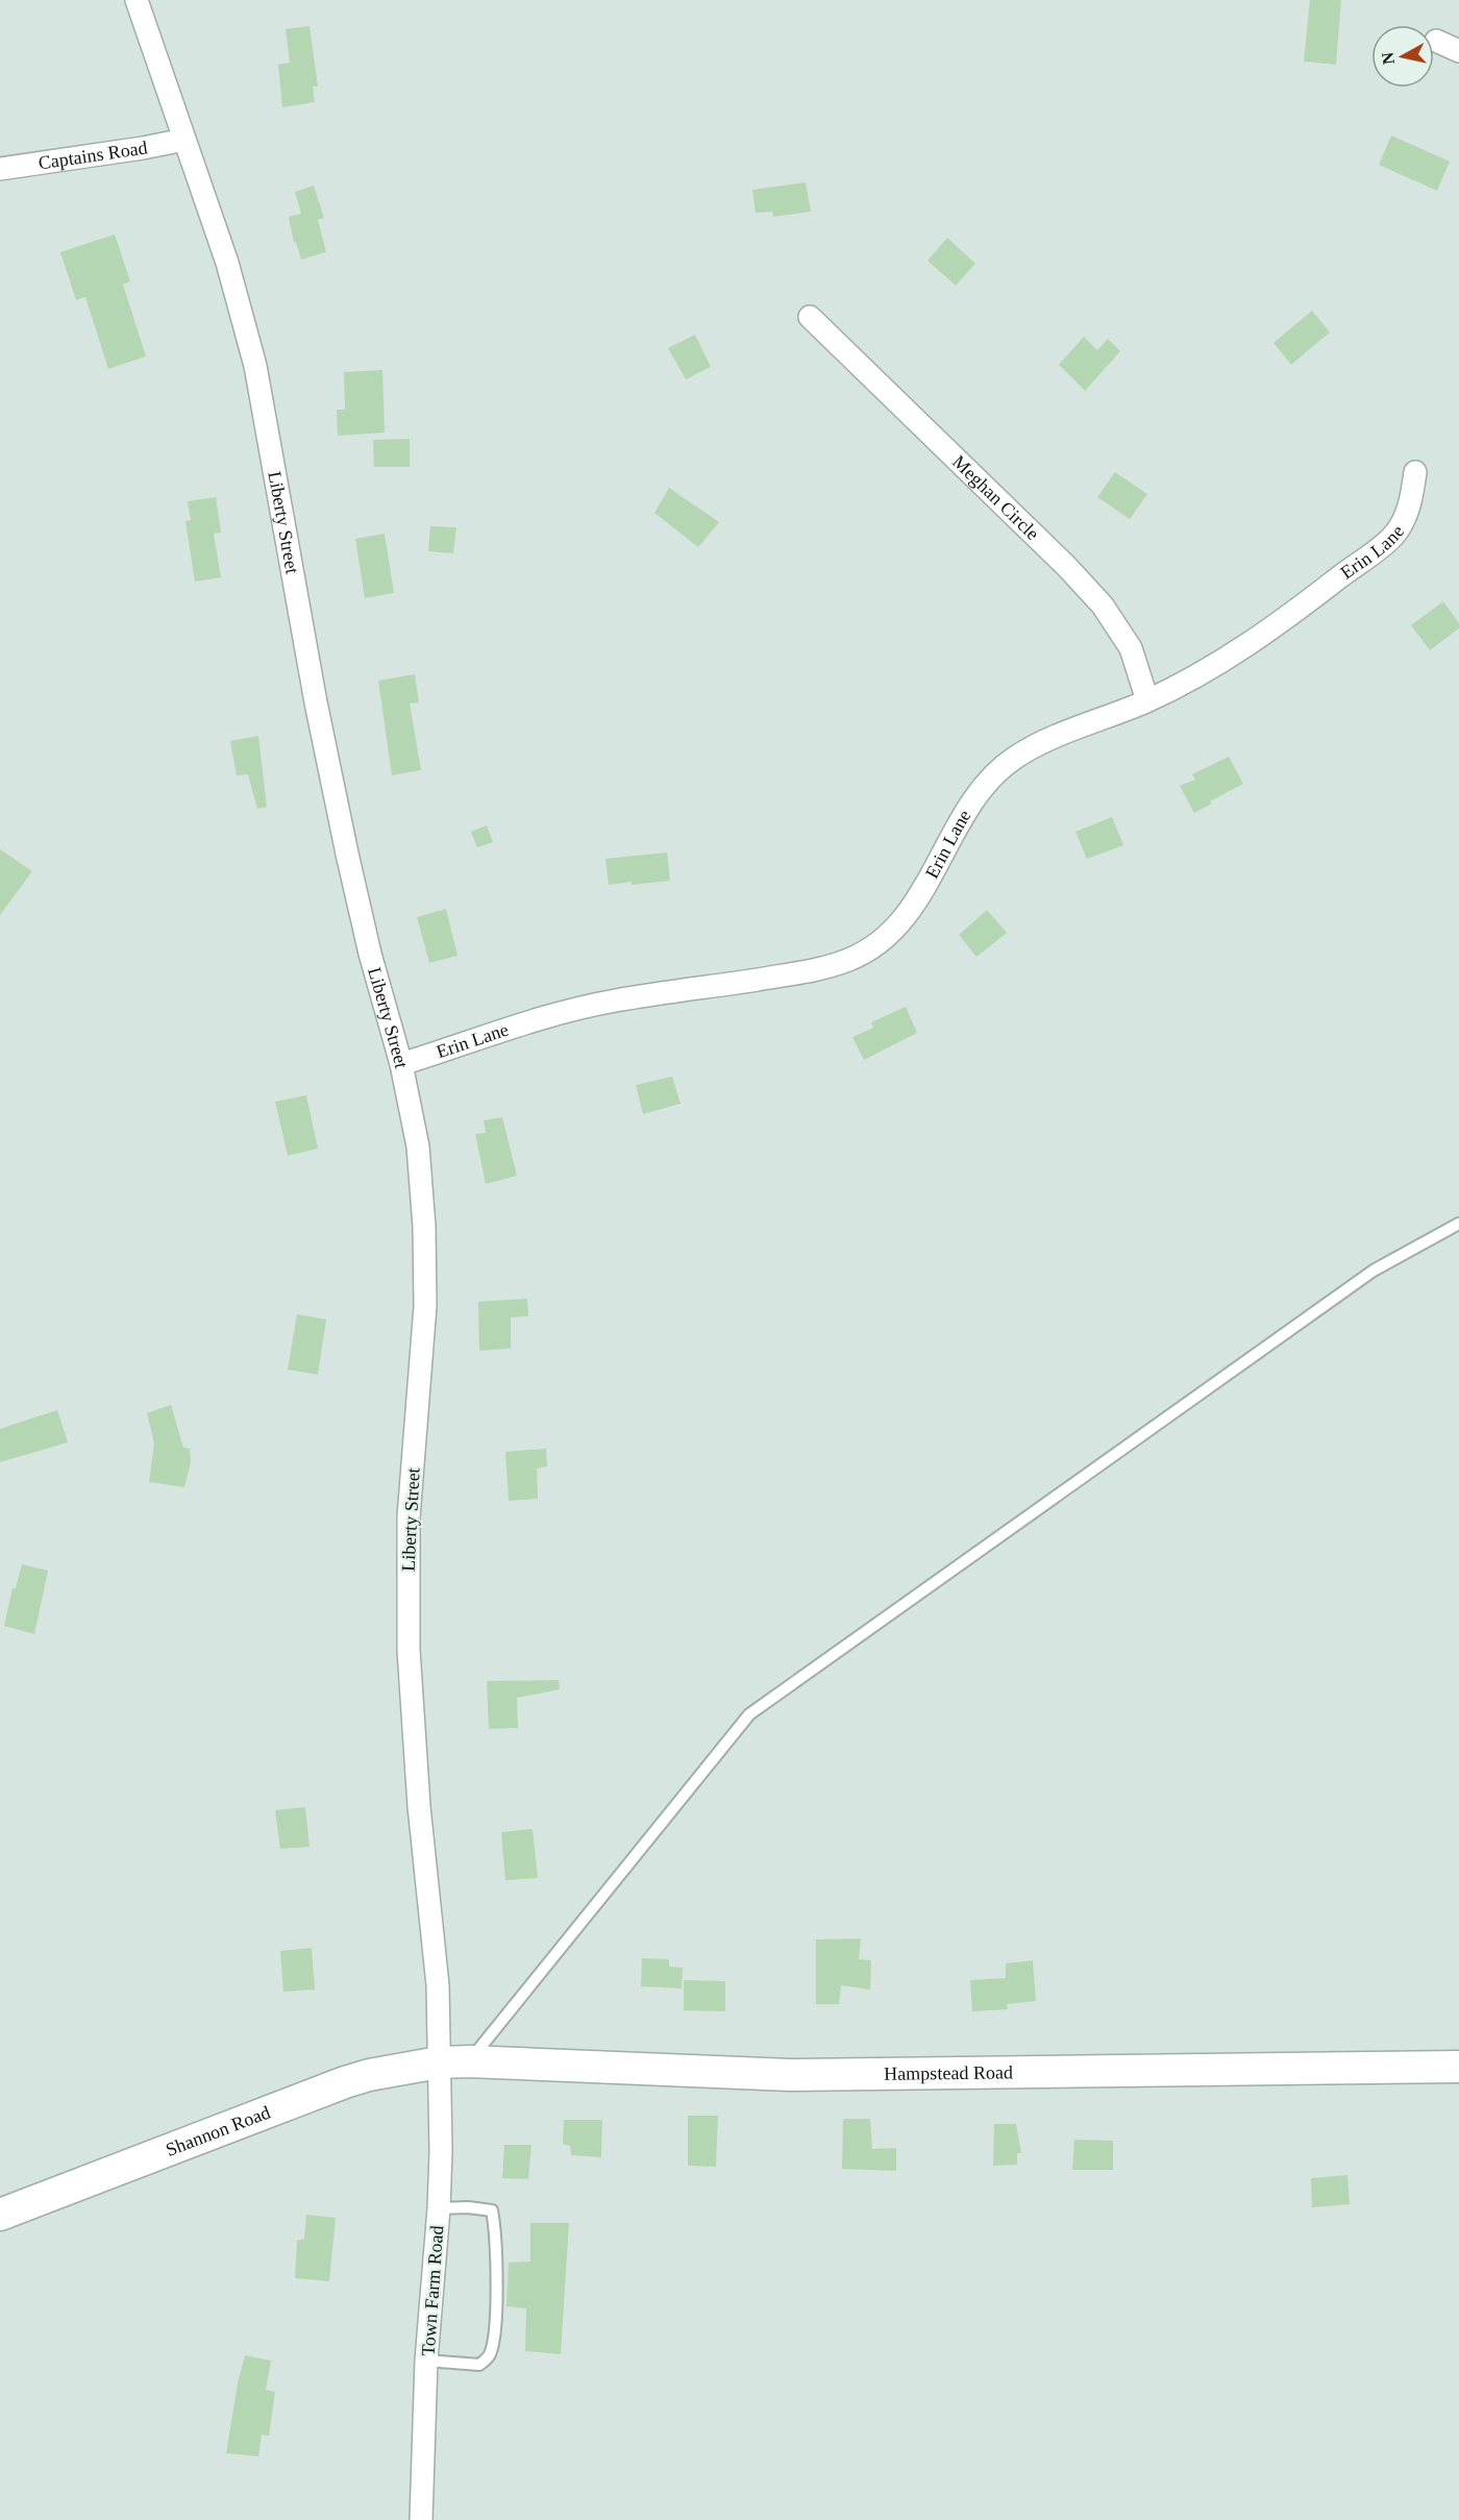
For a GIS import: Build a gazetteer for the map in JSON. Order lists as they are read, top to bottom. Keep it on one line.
{"streets":{"street":["Captains Road","Meghan Circle","Liberty Street","Erin Lane","Hampstead Road","Shannon Road","Town Farm Road"]},"crossings":[["Captains Road","Liberty Street"],["Meghan Circle","Erin Lane"],["Liberty Street","Erin Lane"],["Liberty Street","Hampstead Road"],["Liberty Street","Shannon Road"],["Liberty Street","Town Farm Road"],["Hampstead Road","Shannon Road"],["Hampstead Road","Town Farm Road"],["Shannon Road","Town Farm Road"]],"north":"left"}
